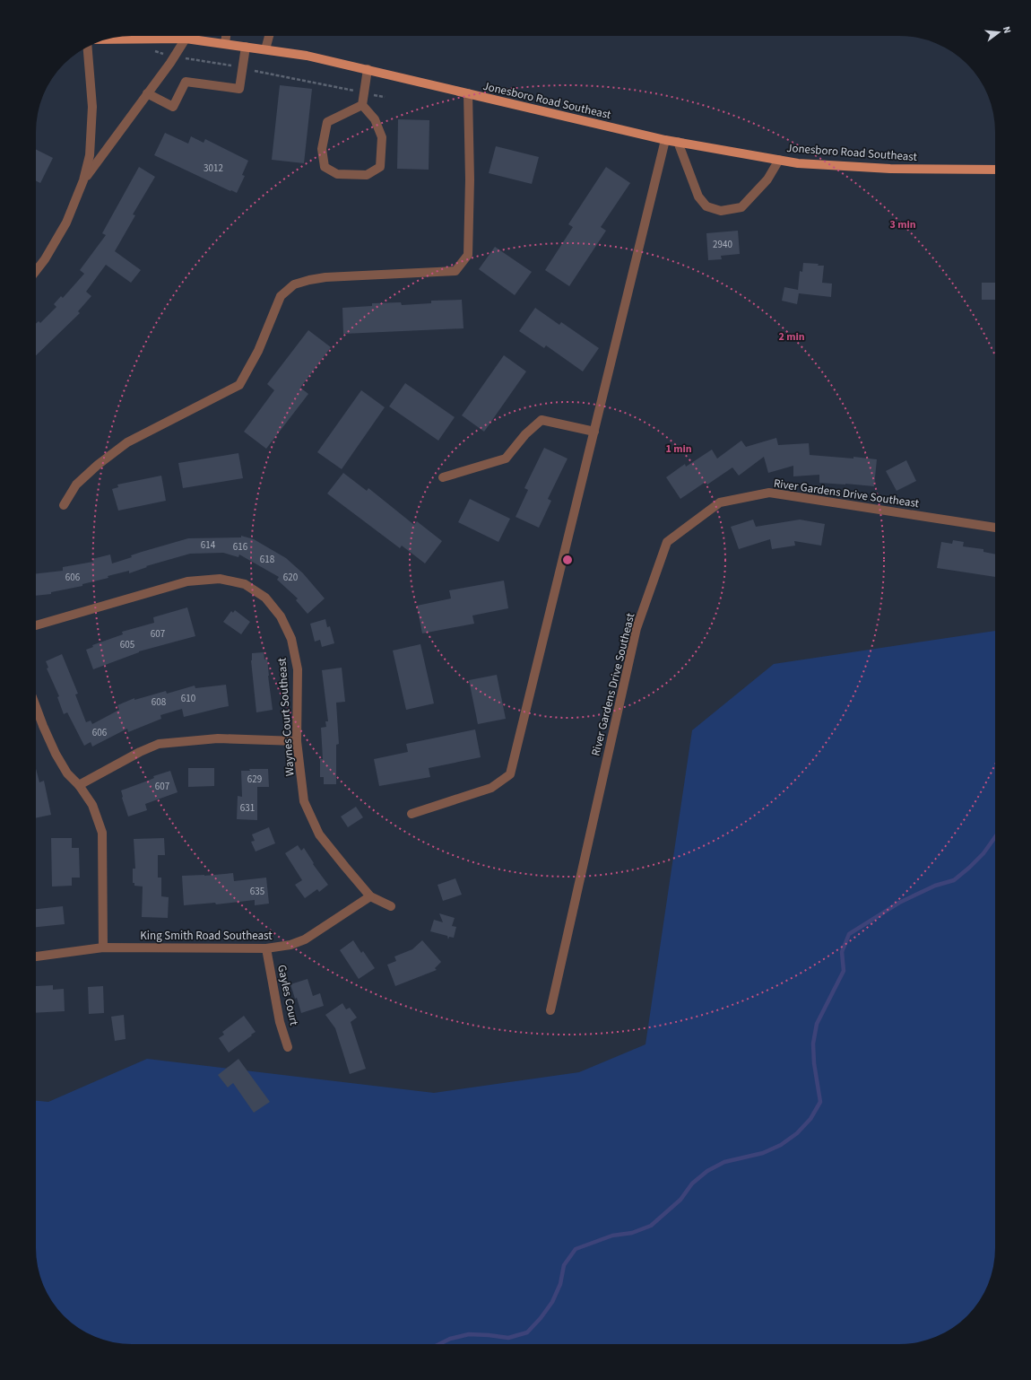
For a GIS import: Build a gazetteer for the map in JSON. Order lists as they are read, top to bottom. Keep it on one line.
{"streets":{"main road":["Jonesboro Road Southeast"],"street":["River Gardens Drive Southeast","Waynes Court Southeast","King Smith Road Southeast","Gayles Court"]},"crossings":[["Waynes Court Southeast","King Smith Road Southeast"],["King Smith Road Southeast","Gayles Court"]],"house_numbers":["3012","2940","614","616","618","606","620","607","605","610","608","606","629","607","631","635"],"north":"right","rings":["3 min","2 min","1 min"]}
